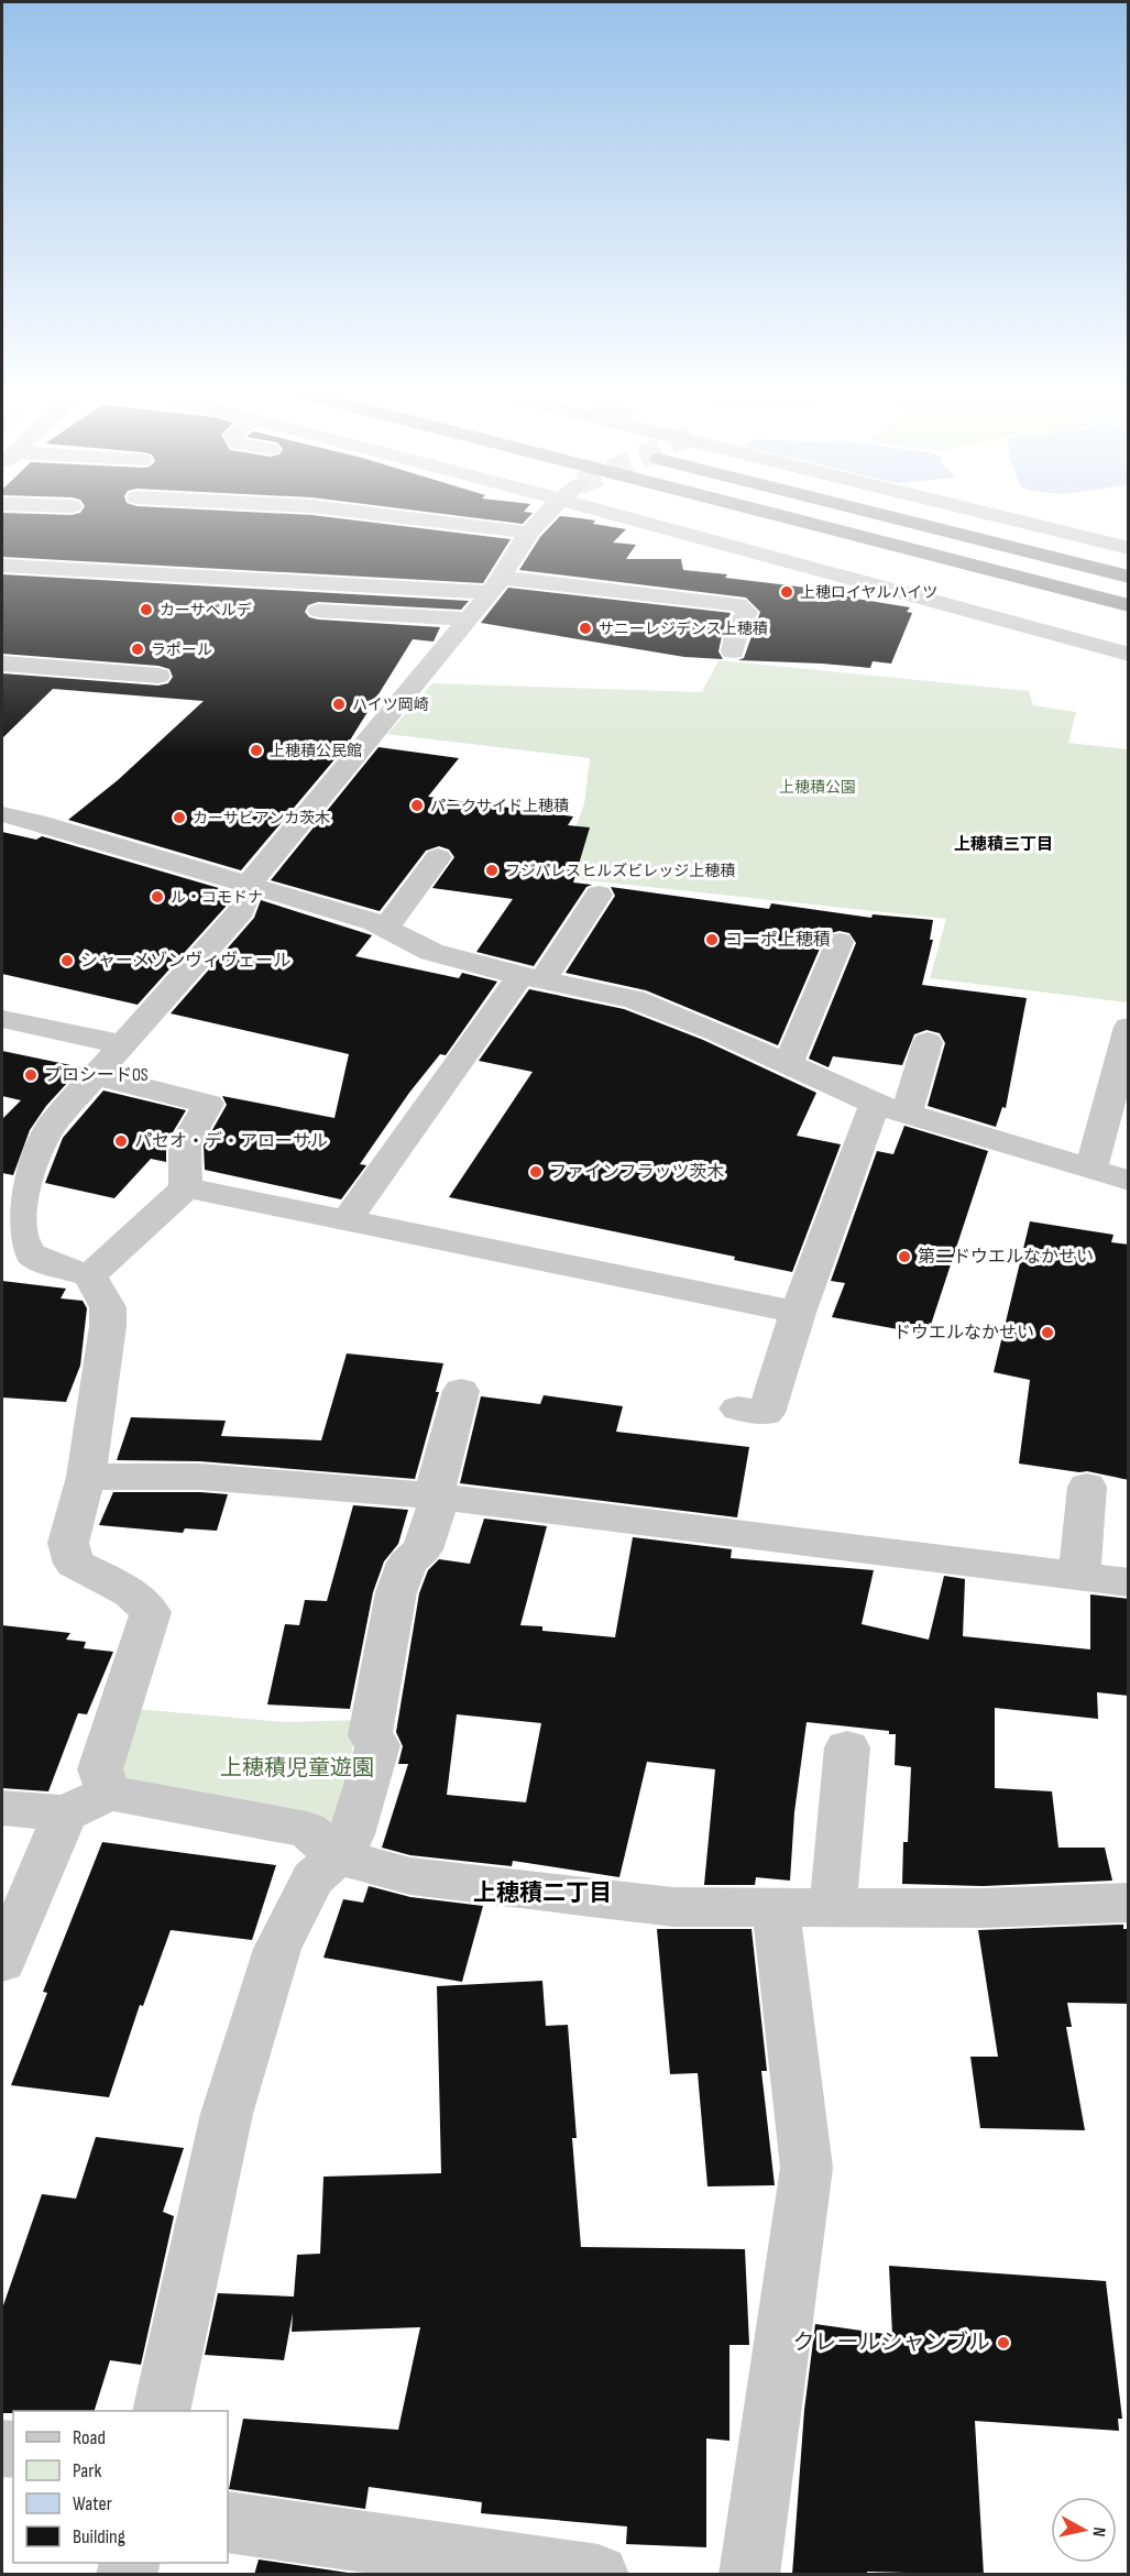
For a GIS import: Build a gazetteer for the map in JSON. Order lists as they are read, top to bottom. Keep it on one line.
{"districts":["上穂積三丁目","上穂積二丁目"],"parks":["上穂積公園","上穂積児童遊園"],"places":["上穂ロイヤルハイツ","カーサベルデ","サニーレジデンス上穂積","ラポール","ハイツ岡崎","上穂積公民館","パークサイド上穂積","カーサビアンカ茨木","フジパレスヒルズビレッジ上穂積","ル・コモドナ","コーポ上穂積","シャーメゾンヴィヴェール","プロシードOS","パセオ・デ・アローサル","ファインフラッツ茨木","第二ドウエルなかせい","ドウエルなかせい","クレールシャンブル"],"legend":["Road","Park","Water","Building"],"north":"right"}
